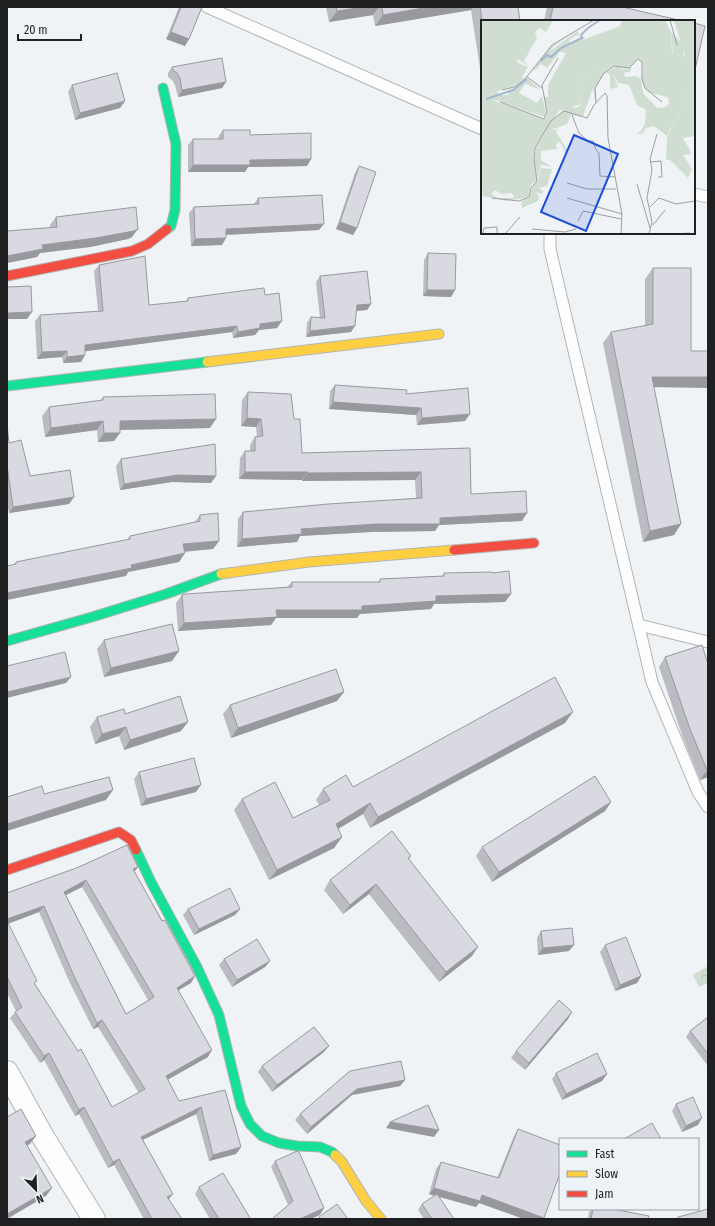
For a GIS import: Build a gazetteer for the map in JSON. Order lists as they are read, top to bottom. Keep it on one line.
{"legend":["Fast","Slow","Jam"],"scale_bar":"20 m","north":"bottom right"}
